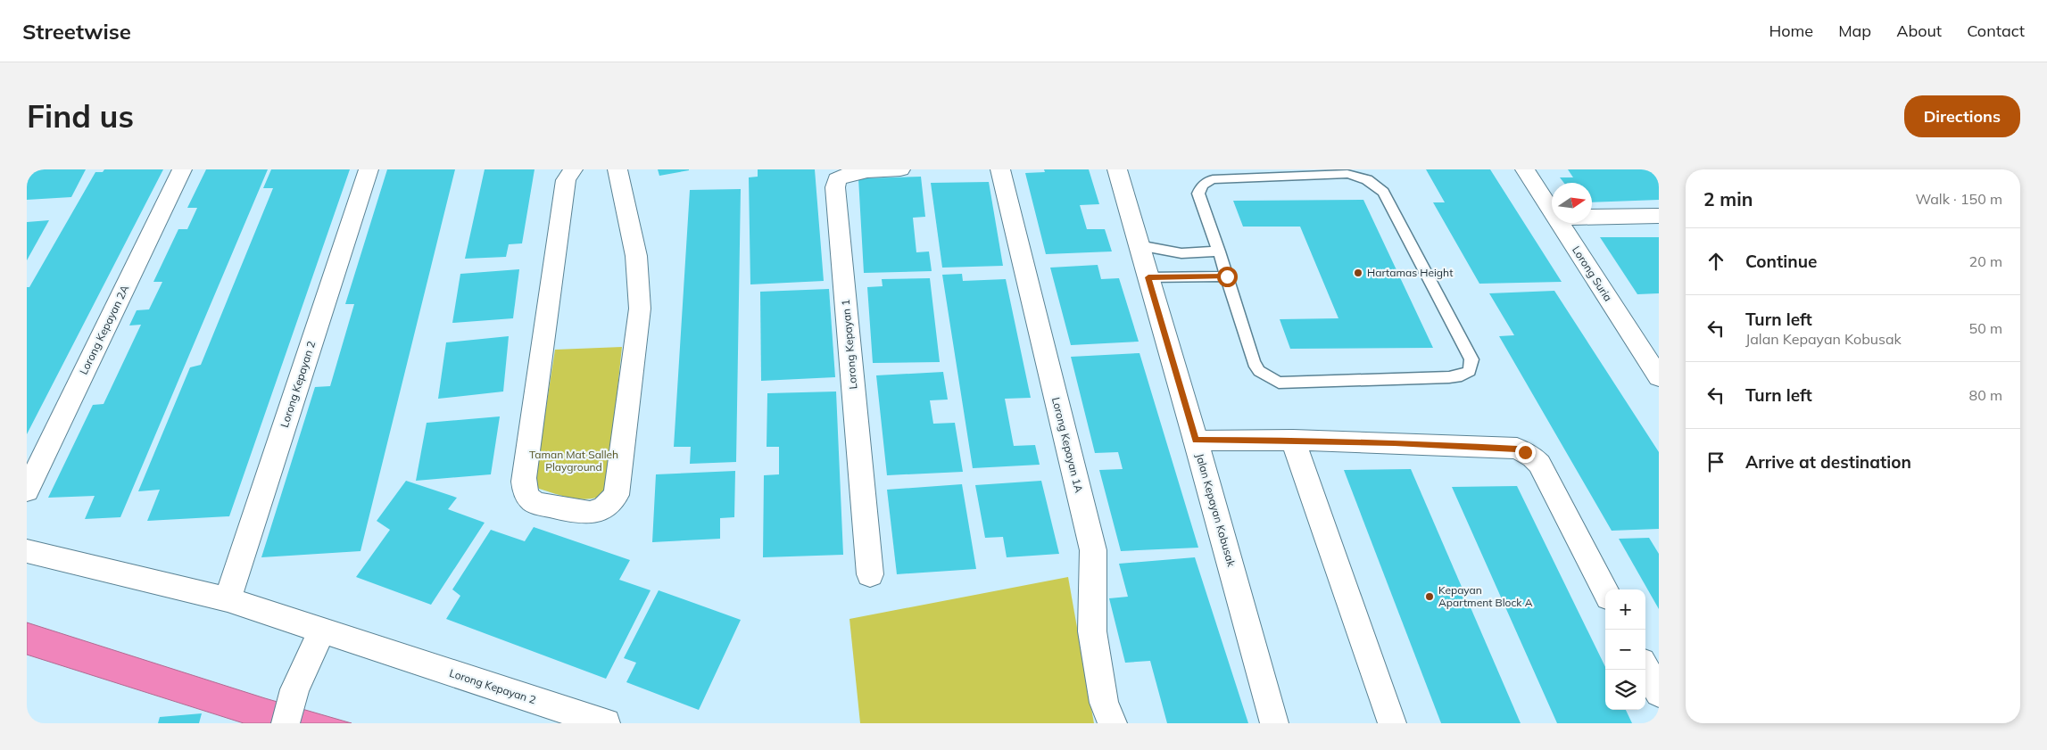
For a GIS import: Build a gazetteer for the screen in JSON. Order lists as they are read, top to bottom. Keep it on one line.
{"streets":{"street":["Lorong Suria","Lorong Kepayan 2A","Lorong Kepayan 1","Lorong Kepayan 2","Lorong Kepayan 1A","Jalan Kepayan Kobusak"]},"parks":["Taman Mat Salleh Playground"],"places":["Hartamas Height","Kepayan Apartment Block A"],"north":"right","page":{"header":"Streetwise","nav":["Home","Map","About","Contact"],"buttons":"Directions","title":"Find us","heading":["2 min","Walk · 150 m"],"list":[["Continue","20 m"],["Turn left","Jalan Kepayan Kobusak","50 m"],["Turn left","80 m"],"Arrive at destination"],"map_buttons":["+","−"]}}
